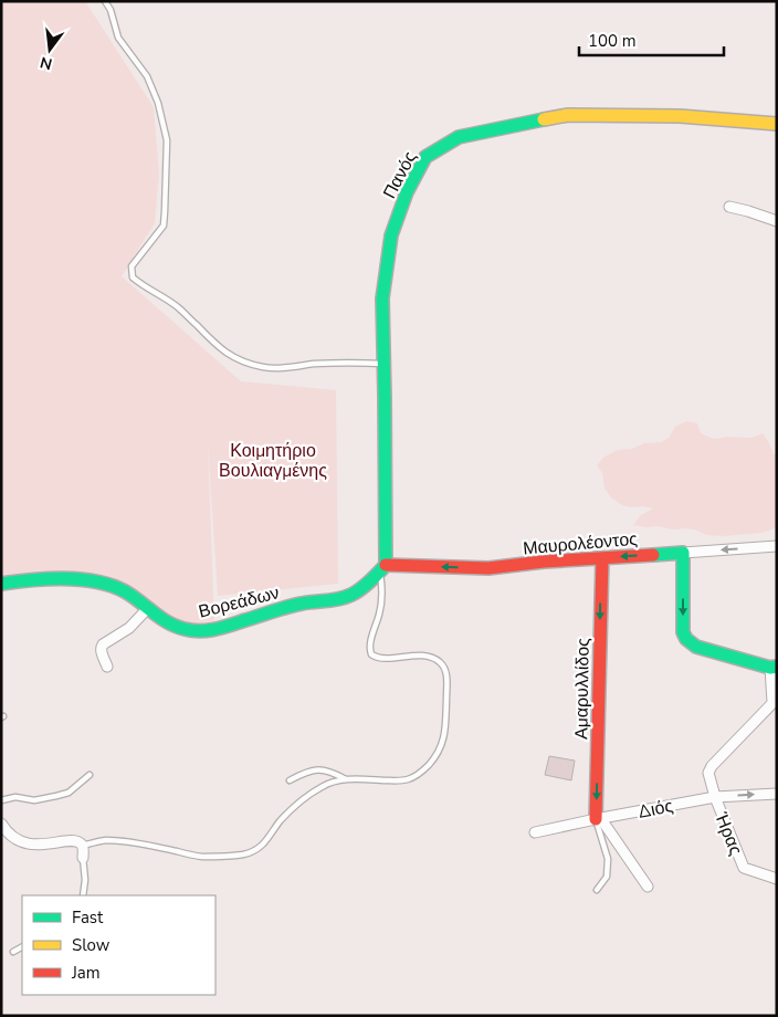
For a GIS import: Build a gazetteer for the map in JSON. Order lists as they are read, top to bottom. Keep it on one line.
{"streets":{"street":["Πανός","Μαυρολέοντος","Βορεάδων","Αμαρυλλίδος","Διός","Ήρας"]},"crossings":[["Πανός","Μαυρολέοντος"],["Πανός","Βορεάδων"],["Μαυρολέοντος","Βορεάδων"],["Μαυρολέοντος","Αμαρυλλίδος"],["Αμαρυλλίδος","Διός"],["Διός","Ήρας"]],"one_way":["Μαυρολέοντος","Αμαρυλλίδος"],"parks":["Κοιμητήριο Βουλιαγμένης"],"legend":["Fast","Slow","Jam"],"scale_bar":"100 m","north":"bottom"}
